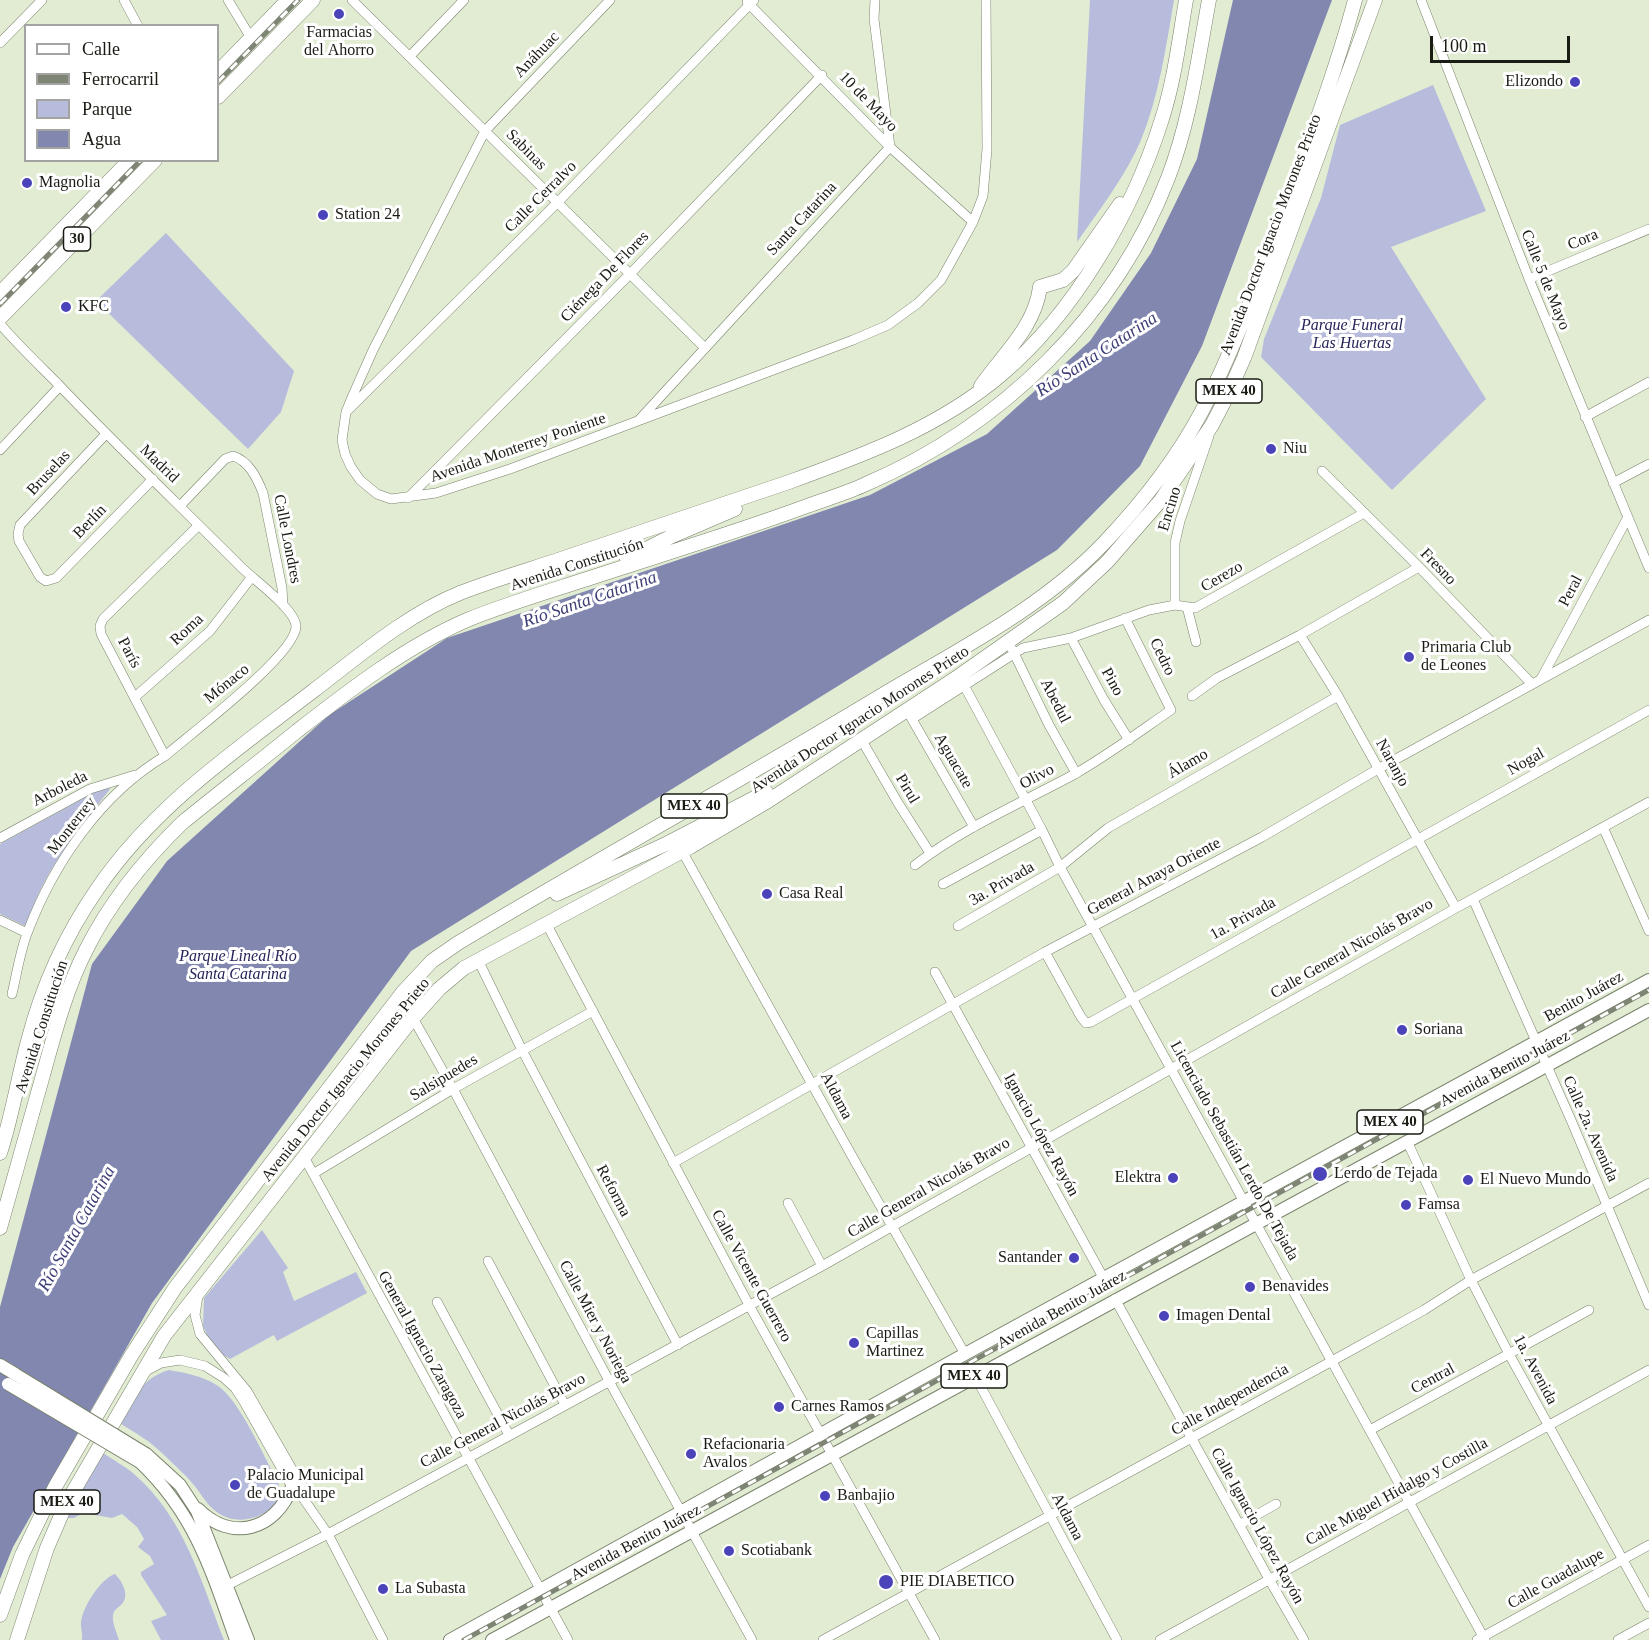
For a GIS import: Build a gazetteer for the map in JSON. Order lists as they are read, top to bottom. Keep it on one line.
{"streets":{"highway":["Avenida Doctor Ignacio Morones Prieto","30","MEX 40","Avenida Constitución"],"main road":["Benito Juárez","Avenida Benito Juárez"],"street":["Anáhuac","10 de Mayo","Sabinas","Calle Cerralvo","Santa Catarina","Cora","Ciénega De Flores","Calle 5 de Mayo","Avenida Monterrey Poniente","Madrid","Bruselas","Encino","Berlín","Calle Londres","Fresno","Cerezo","Peral","Roma","París","Cedro","Pino","Mónaco","Abedul","Aguacate","Nogal","Naranjo","Álamo","Olivo","Arboleda","Pirul","Monterrey","General Anaya Oriente","3a. Privada","1a. Privada","Calle General Nicolás Bravo","Salsipuedes","Aldama","Calle 2a. Avenida","Ignacio López Rayón","Licenciado Sebastián Lerdo De Tejada","Reforma","Calle Vicente Guerrero","Calle Mier y Noriega","General Ignacio Zaragoza","1a. Avenida","Central","Calle Independencia","Calle Miguel Hidalgo y Costilla","Calle Ignacio López Rayón","Calle Guadalupe"]},"crossings":[["Anáhuac","Sabinas"],["Anáhuac","Avenida Monterrey Poniente"],["10 de Mayo","Calle Cerralvo"],["10 de Mayo","Santa Catarina"],["10 de Mayo","Ciénega De Flores"],["10 de Mayo","Avenida Monterrey Poniente"],["Sabinas","Calle Cerralvo"],["Sabinas","Santa Catarina"],["Sabinas","Ciénega De Flores"],["Sabinas","Avenida Monterrey Poniente"],["Calle Cerralvo","Avenida Monterrey Poniente"],["Santa Catarina","Avenida Monterrey Poniente"],["Avenida Doctor Ignacio Morones Prieto","Encino"],["Avenida Doctor Ignacio Morones Prieto","Cerezo"],["Avenida Doctor Ignacio Morones Prieto","Abedul"],["Avenida Doctor Ignacio Morones Prieto","Aguacate"],["Avenida Doctor Ignacio Morones Prieto","Pirul"],["Avenida Doctor Ignacio Morones Prieto","Aldama"],["Avenida Doctor Ignacio Morones Prieto","Licenciado Sebastián Lerdo De Tejada"],["Avenida Doctor Ignacio Morones Prieto","Reforma"],["Avenida Doctor Ignacio Morones Prieto","Calle Vicente Guerrero"],["Avenida Doctor Ignacio Morones Prieto","Calle Mier y Noriega"],["Avenida Doctor Ignacio Morones Prieto","General Ignacio Zaragoza"],["Cora","Calle 5 de Mayo"],["Ciénega De Flores","Avenida Monterrey Poniente"],["Calle 5 de Mayo","Peral"],["Madrid","Bruselas"],["Madrid","Berlín"],["Madrid","Calle Londres"],["Madrid","Roma"],["Madrid","París"],["Madrid","Mónaco"],["Bruselas","Berlín"],["Encino","Cerezo"],["Fresno","Cerezo"],["Fresno","General Anaya Oriente"],["Cerezo","Cedro"],["Cerezo","Pino"],["Cerezo","Abedul"],["Peral","General Anaya Oriente"],["Roma","París"],["París","Mónaco"],["París","Monterrey"],["Cedro","Olivo"],["Pino","Olivo"],["Mónaco","Monterrey"],["Abedul","Olivo"],["Aguacate","Olivo"],["Nogal","Naranjo"],["Nogal","1a. Privada"],["Naranjo","Álamo"],["Naranjo","General Anaya Oriente"],["Naranjo","1a. Privada"],["Naranjo","Calle General Nicolás Bravo"],["Álamo","3a. Privada"],["Álamo","Licenciado Sebastián Lerdo De Tejada"],["Olivo","Pirul"],["Olivo","Licenciado Sebastián Lerdo De Tejada"],["Arboleda","Monterrey"],["General Anaya Oriente","1a. Privada"],["General Anaya Oriente","Aldama"],["General Anaya Oriente","Ignacio López Rayón"],["General Anaya Oriente","Licenciado Sebastián Lerdo De Tejada"],["General Anaya Oriente","Calle Vicente Guerrero"],["3a. Privada","Licenciado Sebastián Lerdo De Tejada"],["1a. Privada","Licenciado Sebastián Lerdo De Tejada"],["Calle General Nicolás Bravo","Aldama"],["Calle General Nicolás Bravo","Calle 2a. Avenida"],["Calle General Nicolás Bravo","Ignacio López Rayón"],["Calle General Nicolás Bravo","Licenciado Sebastián Lerdo De Tejada"],["Calle General Nicolás Bravo","Reforma"],["Calle General Nicolás Bravo","Calle Vicente Guerrero"],["Calle General Nicolás Bravo","Calle Mier y Noriega"],["Calle General Nicolás Bravo","General Ignacio Zaragoza"],["Benito Juárez","Avenida Benito Juárez"],["Benito Juárez","Calle 2a. Avenida"],["Avenida Benito Juárez","Aldama"],["Avenida Benito Juárez","Calle 2a. Avenida"],["Avenida Benito Juárez","Ignacio López Rayón"],["Avenida Benito Juárez","Licenciado Sebastián Lerdo De Tejada"],["Avenida Benito Juárez","Calle Vicente Guerrero"],["Avenida Benito Juárez","Calle Mier y Noriega"],["Avenida Benito Juárez","General Ignacio Zaragoza"],["Avenida Benito Juárez","1a. Avenida"],["Avenida Benito Juárez","Calle Ignacio López Rayón"],["Salsipuedes","Reforma"],["Salsipuedes","Calle Vicente Guerrero"],["Salsipuedes","Calle Mier y Noriega"],["Salsipuedes","General Ignacio Zaragoza"],["Aldama","Calle Independencia"],["Calle 2a. Avenida","Calle Independencia"],["Licenciado Sebastián Lerdo De Tejada","Central"],["Licenciado Sebastián Lerdo De Tejada","Calle Independencia"],["Licenciado Sebastián Lerdo De Tejada","Calle Miguel Hidalgo y Costilla"],["Licenciado Sebastián Lerdo De Tejada","Calle Guadalupe"],["Calle Vicente Guerrero","Calle Independencia"],["1a. Avenida","Central"],["1a. Avenida","Calle Independencia"],["1a. Avenida","Calle Miguel Hidalgo y Costilla"],["1a. Avenida","Calle Guadalupe"],["Calle Independencia","Calle Ignacio López Rayón"],["Calle Miguel Hidalgo y Costilla","Calle Ignacio López Rayón"]],"water":["Río Santa Catarina"],"parks":["Parque Funeral Las Huertas","Parque Lineal Río Santa Catarina"],"places":["Farmacias del Ahorro","Elizondo","Magnolia","Station 24","KFC","Niu","Primaria Club de Leones","Casa Real","Soriana","Lerdo de Tejada","Elektra","El Nuevo Mundo","Famsa","Santander","Benavides","Imagen Dental","Capillas Martinez","Carnes Ramos","Refacionaria Avalos","Palacio Municipal de Guadalupe","Banbajio","Scotiabank","PIE DIABETICO","La Subasta"],"legend":["Calle","Ferrocarril","Parque","Agua"],"scale_bar":"100 m"}
